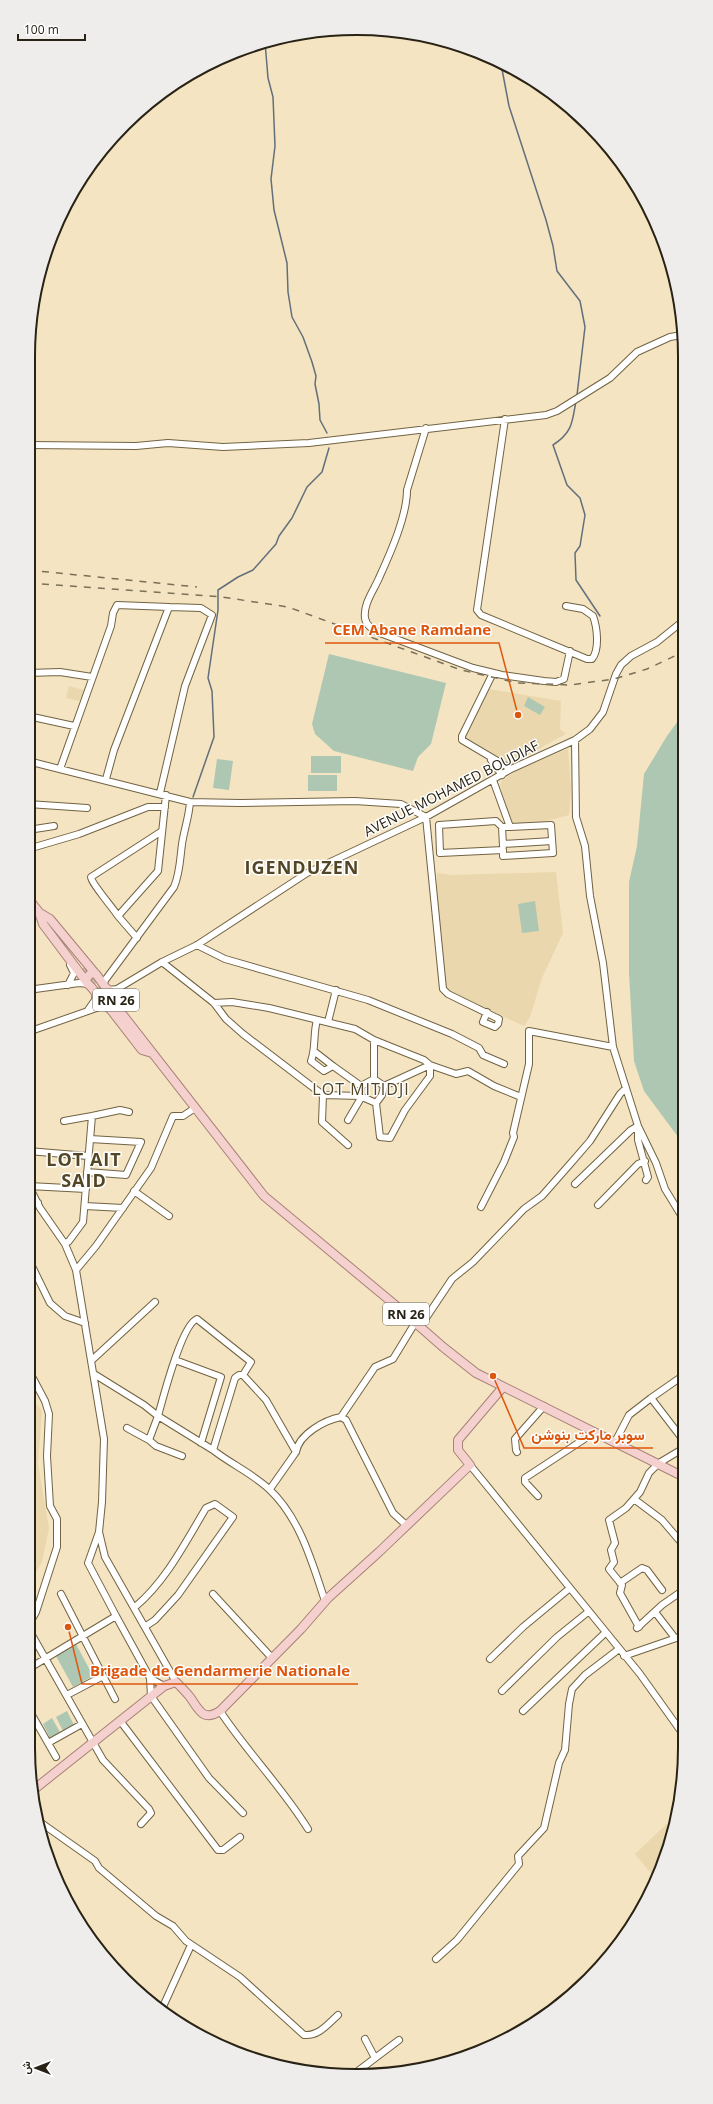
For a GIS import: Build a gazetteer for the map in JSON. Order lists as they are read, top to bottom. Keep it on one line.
{"streets":{"main road":["RN 26"],"street":["AVENUE MOHAMED BOUDIAF"]},"crossings":[["AVENUE MOHAMED BOUDIAF","RN 26"]],"districts":["IGENDUZEN","LOT MITIDJI","LOT AIT SAID"],"places":["CEM Abane Ramdane","سوبر ماركت بنوشن","Brigade de Gendarmerie Nationale"],"scale_bar":"100 m","north":"left"}
